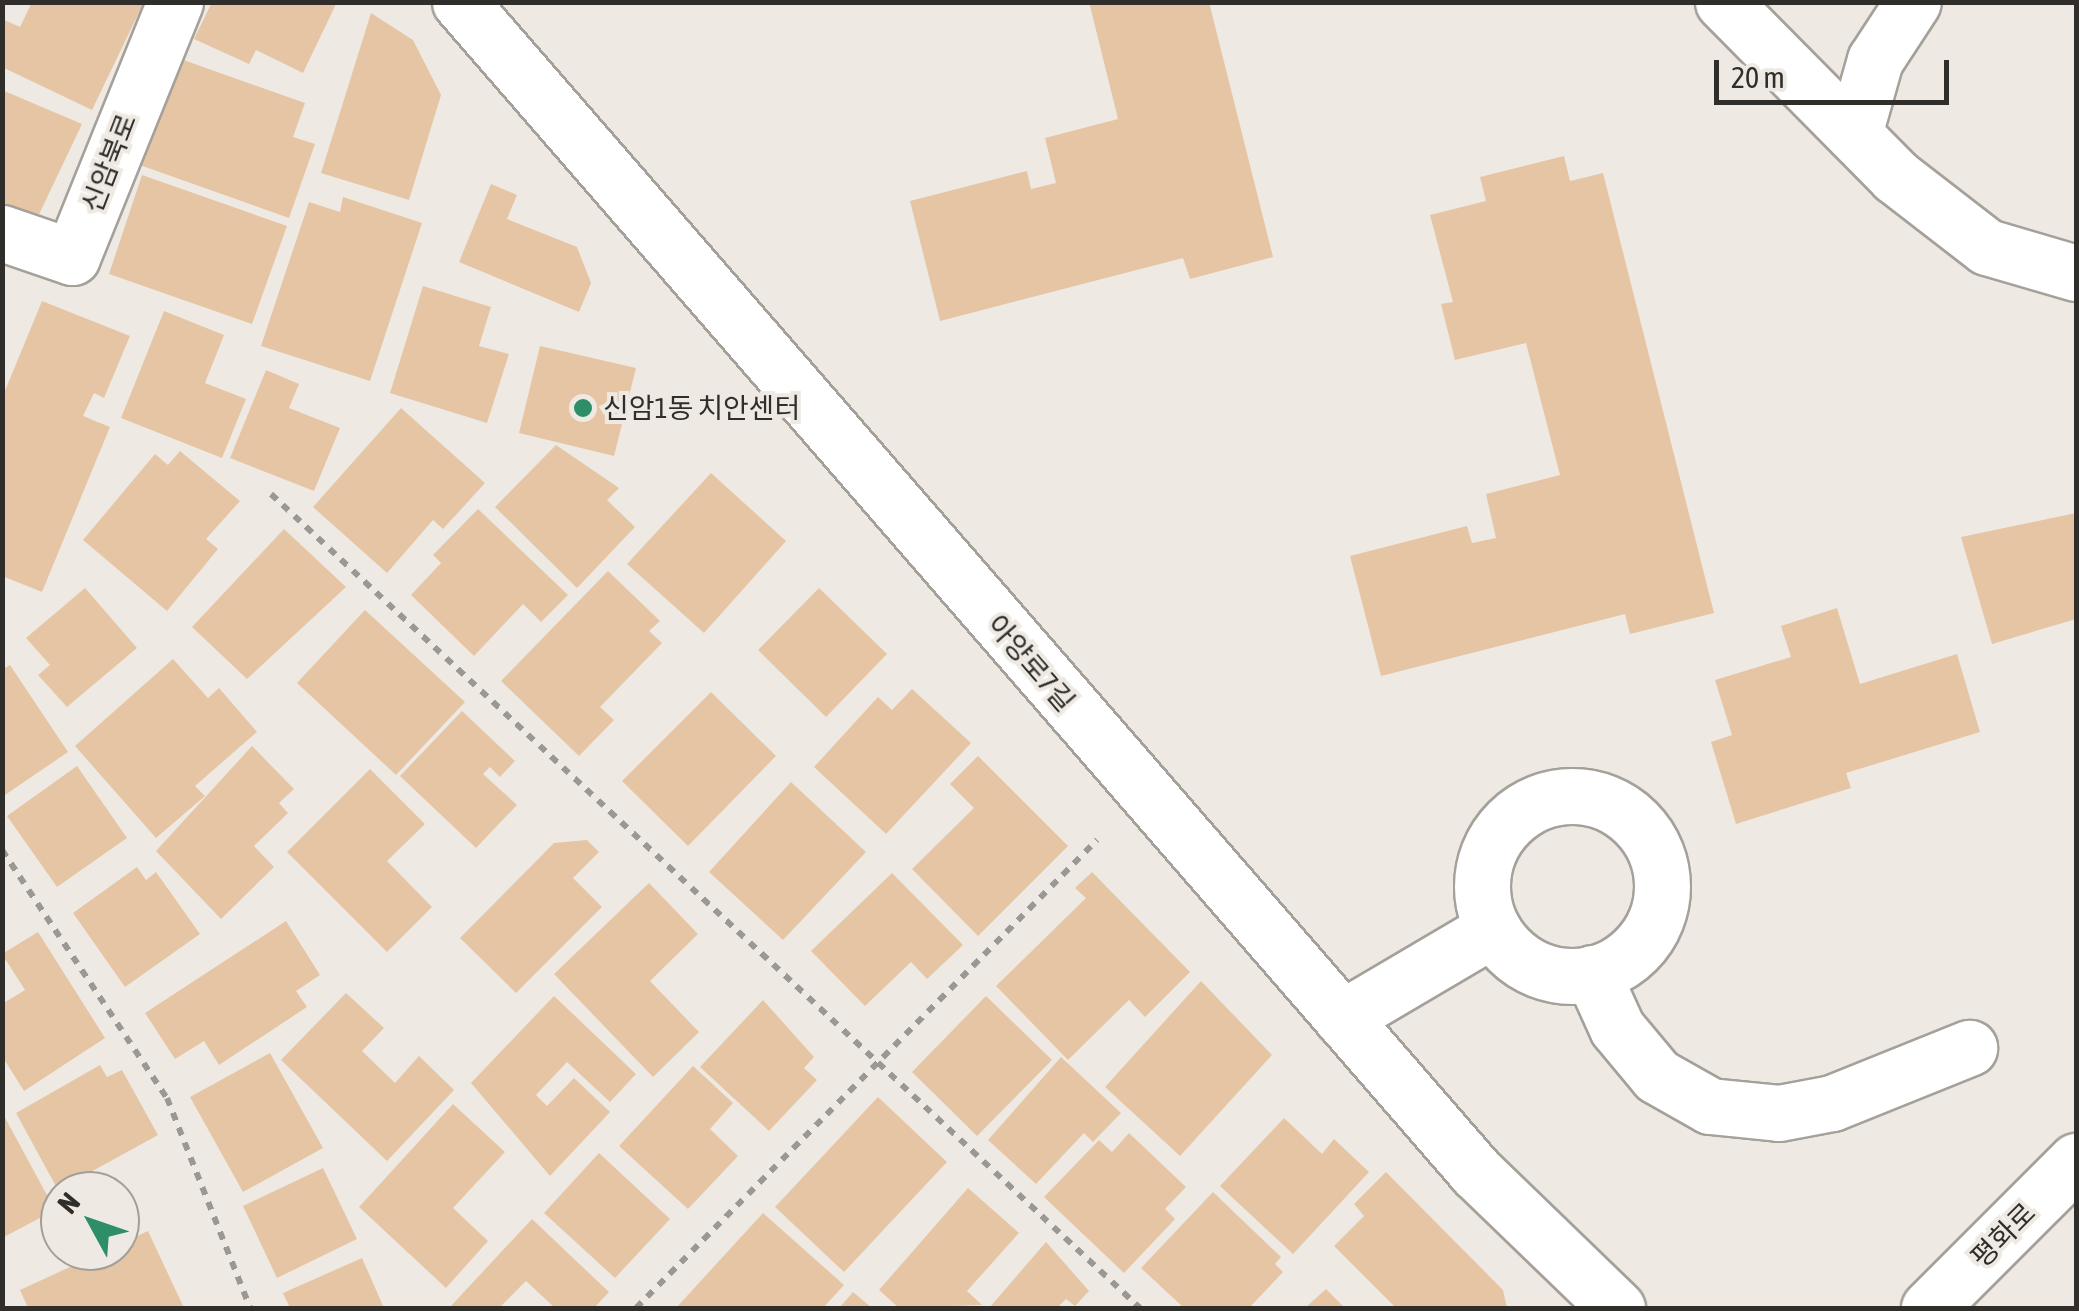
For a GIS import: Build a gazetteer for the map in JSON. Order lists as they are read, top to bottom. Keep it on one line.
{"streets":{"street":["신암북로","아양로7길","평화로"]},"places":["신암1동 치안센터"],"scale_bar":"20 m","north":"top left"}
